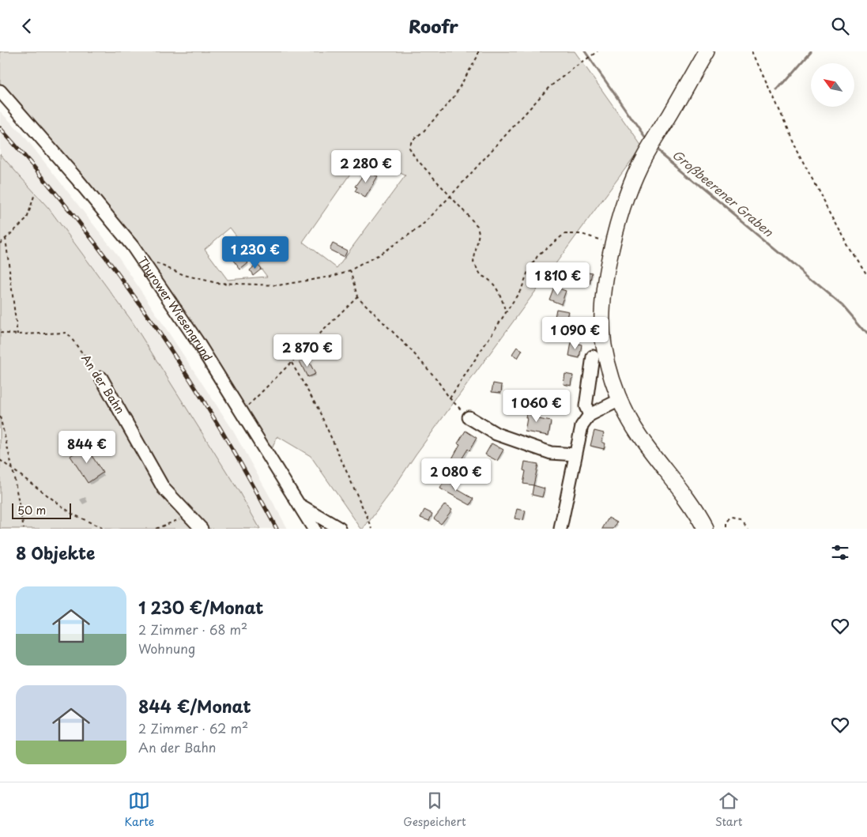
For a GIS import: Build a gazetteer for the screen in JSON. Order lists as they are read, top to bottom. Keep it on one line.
{"streets":{"street":["Thyrower Wiesengrund","An der Bahn"]},"water":["Großbeerener Graben"],"scale_bar":"50 m","north":"top left","page":{"header":"Roofr","price":["2 280 €","1 230 €","1 810 €","1 090 €","2 870 €","1 060 €","844 €","2 080 €"],"scale":"50 m","heading":"8 Objekte","list":[{"name":"1 230 €/Monat","note":"2 Zimmer · 68 m² · Wohnung"},{"name":"844 €/Monat","note":"2 Zimmer · 62 m² · An der Bahn"}],"tabs":["Karte","Gespeichert","Start"]}}
